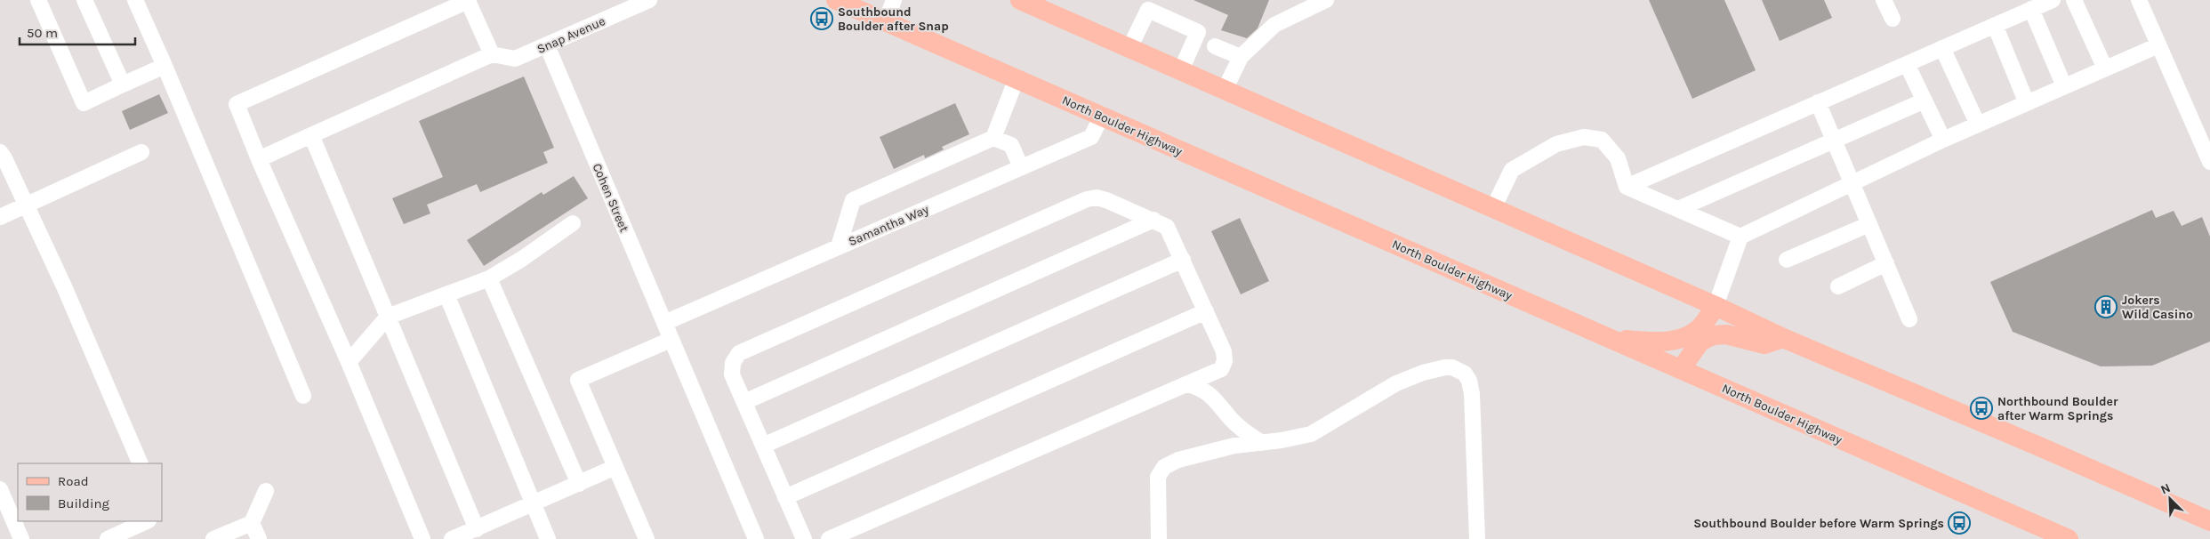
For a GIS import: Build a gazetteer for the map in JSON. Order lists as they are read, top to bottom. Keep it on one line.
{"streets":{"main road":["North Boulder Highway"],"street":["Snap Avenue","Cohen Street","Samantha Way"]},"crossings":[["Snap Avenue","Cohen Street"],["North Boulder Highway","Samantha Way"],["Cohen Street","Samantha Way"]],"places":{"bus stop":["Southbound Boulder after Snap","Northbound Boulder after Warm Springs","Southbound Boulder before Warm Springs"],"building":["Jokers Wild Casino"]},"legend":["Road","Building"],"scale_bar":"50 m","north":"top left"}
